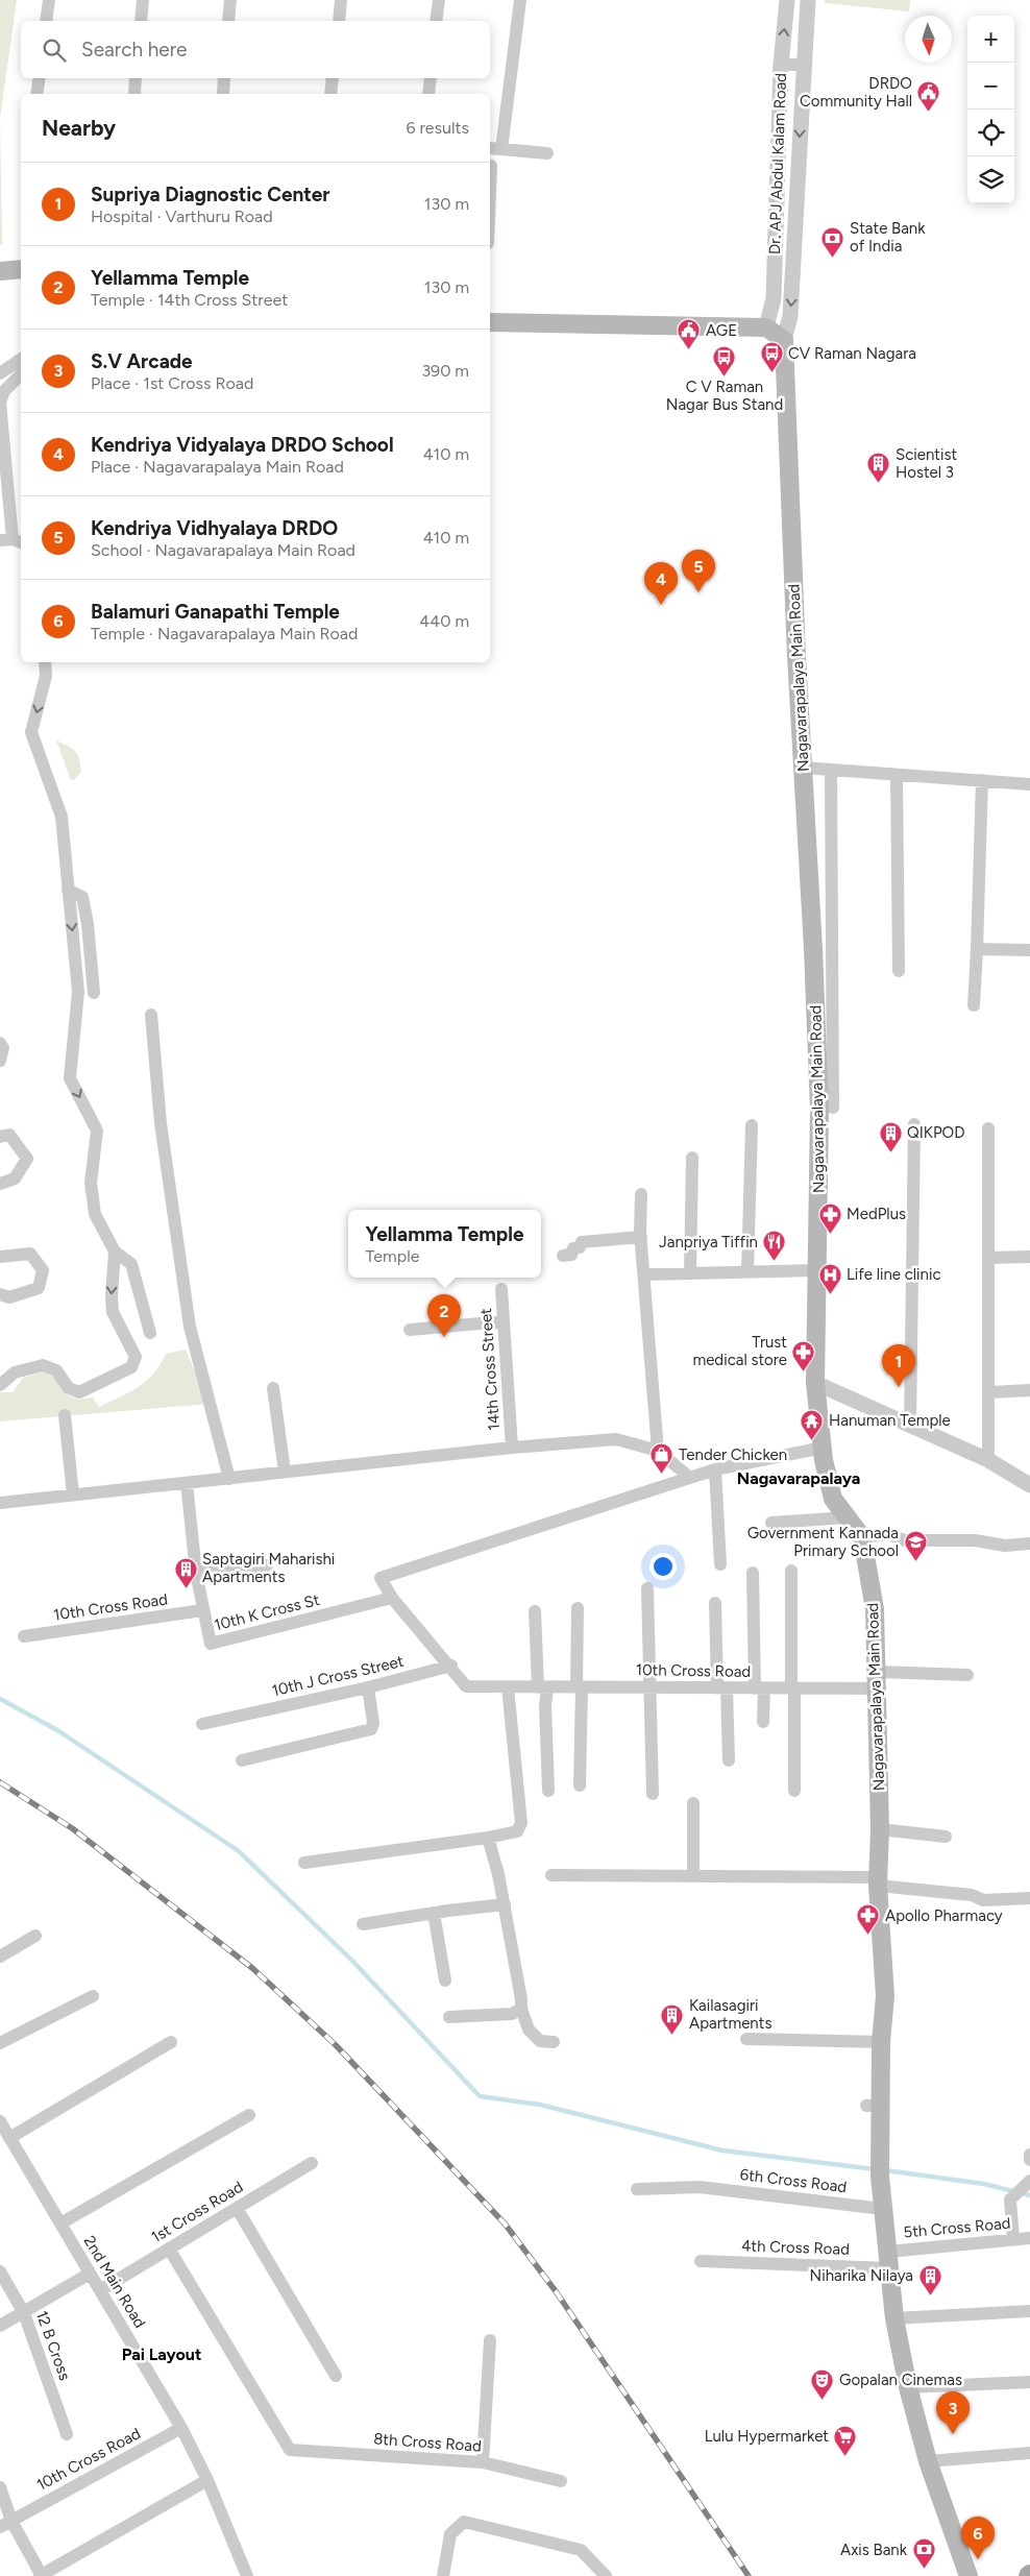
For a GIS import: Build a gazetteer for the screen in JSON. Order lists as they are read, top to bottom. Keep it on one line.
{"streets":{"main road":["Nagavarapalaya Main Road"],"street":["Dr. APJ Abdul Kalam Road","14th Cross Street","10th Cross Road","10th K Cross St","10th J Cross Street","6th Cross Road","1st Cross Road","5th Cross Road","4th Cross Road","2nd Main Road","12 B Cross","8th Cross Road"]},"crossings":[["Nagavarapalaya Main Road","10th Cross Road"],["Nagavarapalaya Main Road","6th Cross Road"],["Nagavarapalaya Main Road","5th Cross Road"],["Nagavarapalaya Main Road","4th Cross Road"],["10th Cross Road","10th K Cross St"],["10th Cross Road","10th J Cross Street"],["10th Cross Road","2nd Main Road"],["1st Cross Road","2nd Main Road"],["1st Cross Road","8th Cross Road"],["5th Cross Road","4th Cross Road"]],"districts":["Nagavarapalaya","Pai Layout"],"places":{"public building":["DRDO Community Hall","AGE"],"bank":["State Bank of India","Axis Bank"],"bus stop":["CV Raman Nagara","C V Raman Nagar Bus Stand"],"building":["Scientist Hostel 3","QIKPOD","Saptagiri Maharishi Apartments","Kailasagiri Apartments","Niharika Nilaya"],"pharmacy":["MedPlus","Trust medical store","Apollo Pharmacy"],"restaurant":["Janpriya Tiffin"],"hospital":["Life line clinic"],"temple":["Hanuman Temple"],"shop":["Tender Chicken"],"school or university":["Government Kannada Primary School"],"theatre":["Gopalan Cinemas"],"supermarket":["Lulu Hypermarket"]},"north":"bottom","page":{"map_buttons":["+","−"],"search":"Search here","heading":["Nearby","6 results"],"list":[{"mark":"1","name":"Supriya Diagnostic Center","note":"Hospital · Varthuru Road","value":"130 m"},{"mark":"2","name":"Yellamma Temple","note":"Temple · 14th Cross Street","value":"130 m"},{"mark":"3","name":"S.V Arcade","note":"Place · 1st Cross Road","value":"390 m"},{"mark":"4","name":"Kendriya Vidyalaya DRDO School","note":"Place · Nagavarapalaya Main Road","value":"410 m"},{"mark":"5","name":"Kendriya Vidhyalaya DRDO","note":"School · Nagavarapalaya Main Road","value":"410 m"},{"mark":"6","name":"Balamuri Ganapathi Temple","note":"Temple · Nagavarapalaya Main Road","value":"440 m"}],"pins":["5","4","2","1","3","6"],"popup":["Yellamma Temple","Temple"]}}
